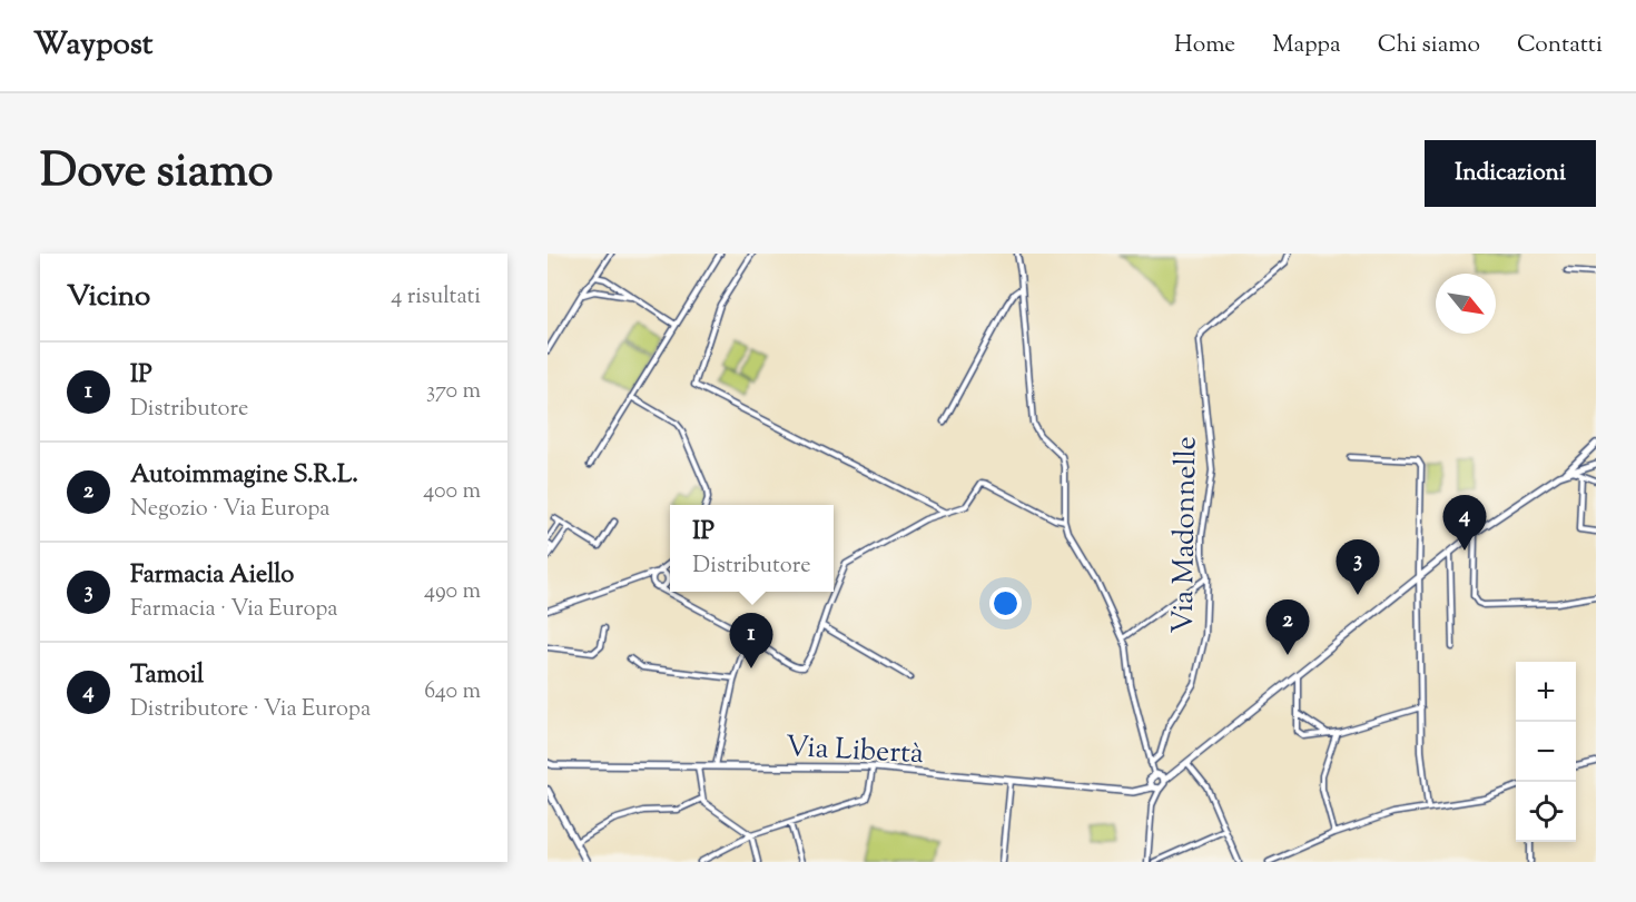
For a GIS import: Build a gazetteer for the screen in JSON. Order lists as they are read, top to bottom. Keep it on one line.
{"streets":{"street":["Via Madonnelle","Via Libertà"]},"north":"bottom right","page":{"header":"Waypost","nav":["Home","Mappa","Chi siamo","Contatti"],"title":"Dove siamo","buttons":"Indicazioni","heading":["Vicino","4 risultati"],"list":[{"mark":"1","name":"IP","note":"Distributore","value":"370 m"},{"mark":"2","name":"Autoimmagine S.R.L.","note":"Negozio · Via Europa","value":"400 m"},{"mark":"3","name":"Farmacia Aiello","note":"Farmacia · Via Europa","value":"490 m"},{"mark":"4","name":"Tamoil","note":"Distributore · Via Europa","value":"640 m"}],"pins":["4","3","2","1"],"popup":["IP","Distributore"],"map_buttons":["+","−"]}}
